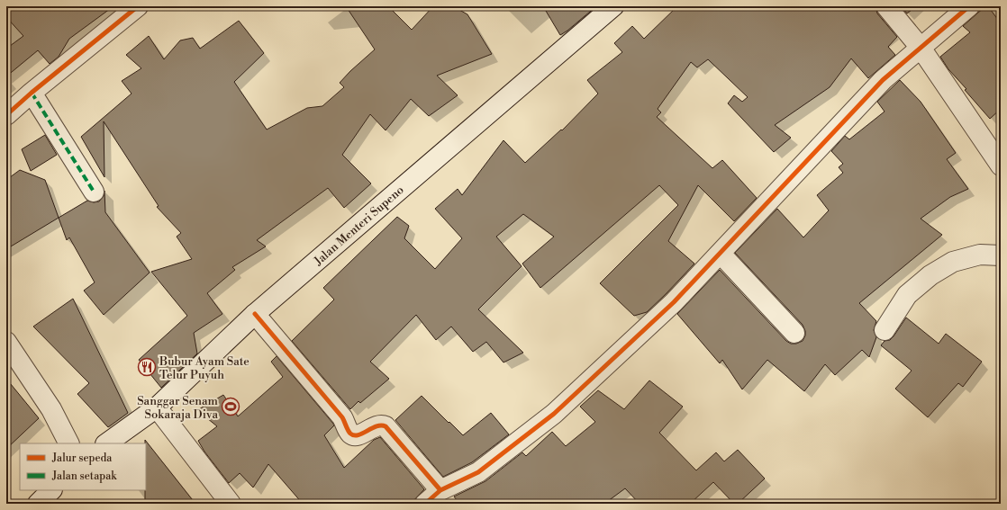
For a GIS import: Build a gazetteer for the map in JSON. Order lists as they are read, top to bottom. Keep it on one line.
{"streets":{"street":["Jalan Menteri Supeno"]},"places":{"restaurant":["Bubur Ayam Sate Telur Puyuh"],"sports":["Sanggar Senam Sokaraja Diva"]},"legend":["Jalur sepeda","Jalan setapak"]}
